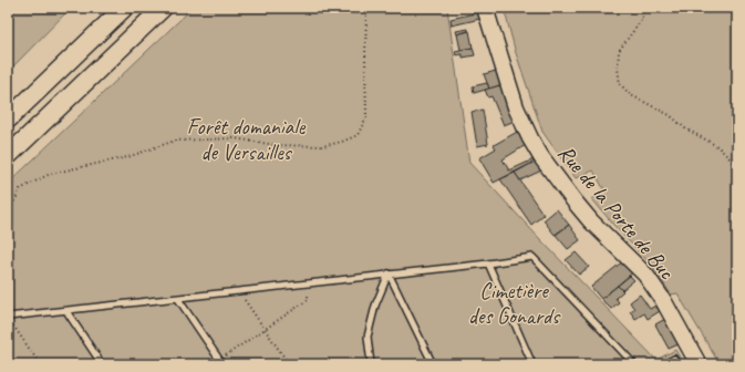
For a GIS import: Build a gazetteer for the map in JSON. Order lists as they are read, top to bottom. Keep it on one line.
{"streets":{"main road":["Rue de la Porte de Buc"]},"parks":["Forêt domaniale de Versailles","Cimetière des Gonards"]}
